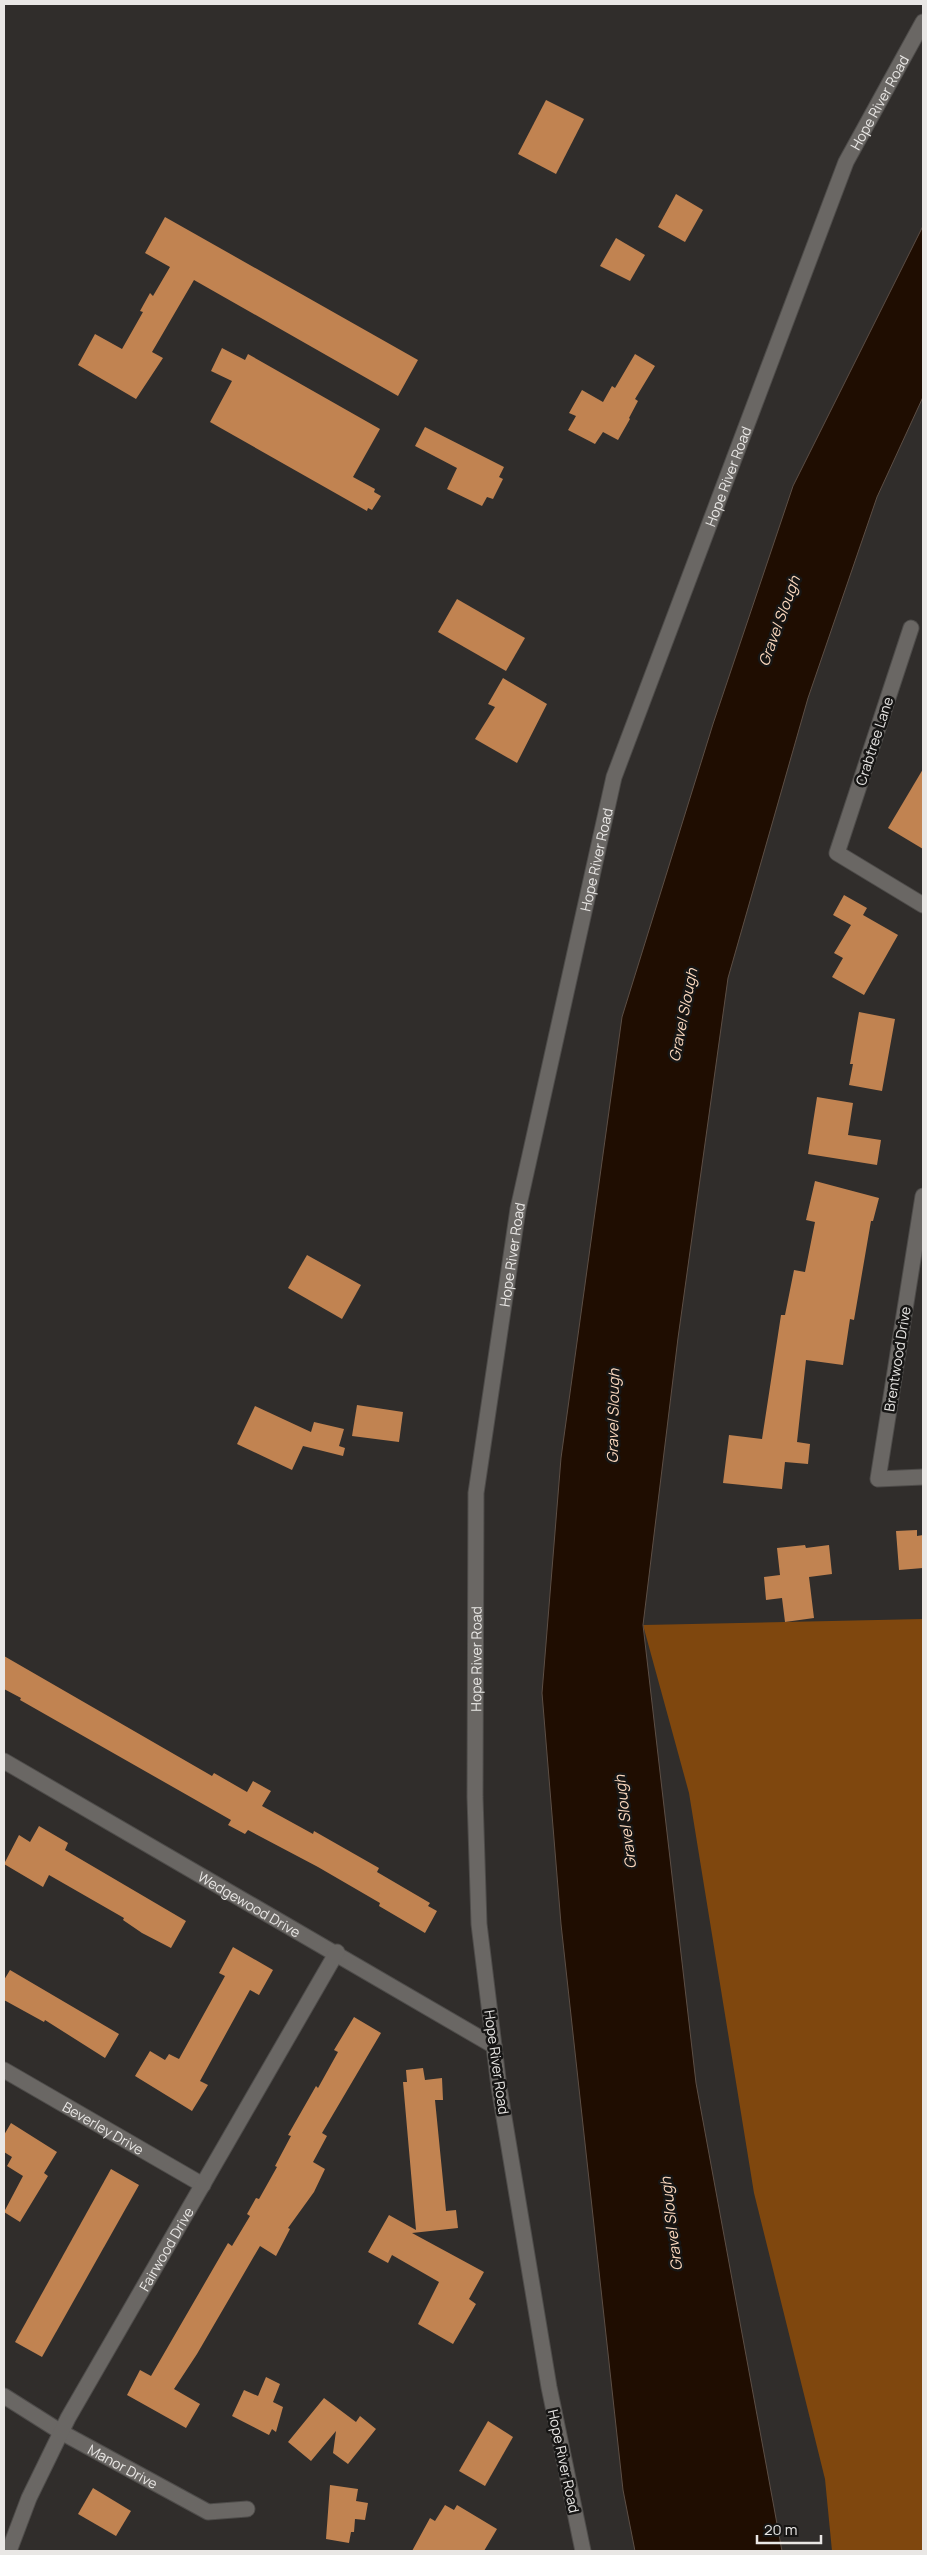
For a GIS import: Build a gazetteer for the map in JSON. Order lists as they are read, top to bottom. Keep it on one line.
{"streets":{"street":["Hope River Road","Crabtree Lane","Brentwood Drive","Wedgewood Drive","Beverley Drive","Fairwood Drive","Manor Drive"]},"crossings":[["Hope River Road","Wedgewood Drive"],["Wedgewood Drive","Fairwood Drive"],["Beverley Drive","Fairwood Drive"],["Fairwood Drive","Manor Drive"]],"water":["Gravel Slough"],"scale_bar":"20 m"}
